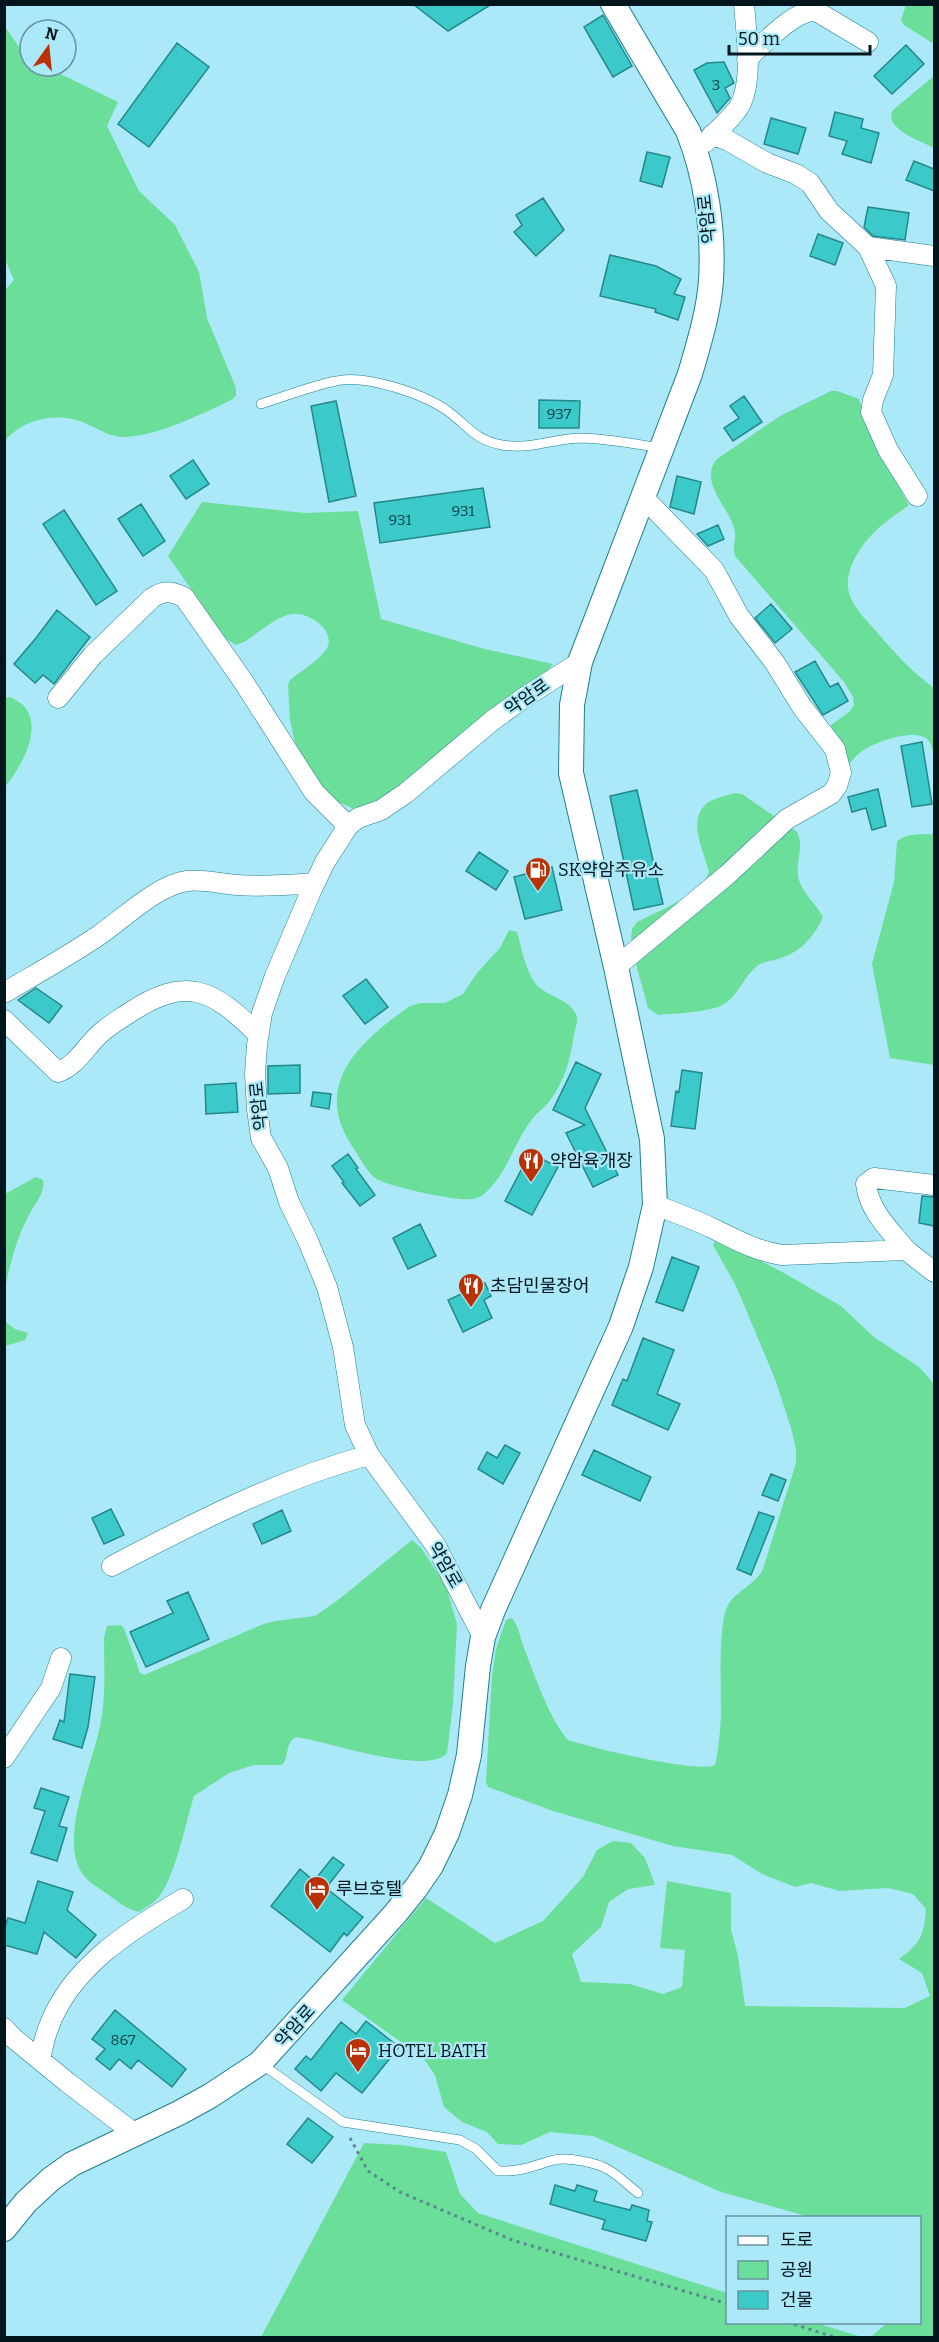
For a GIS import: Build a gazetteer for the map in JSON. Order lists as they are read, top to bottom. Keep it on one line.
{"streets":{"street":["약암로"]},"places":{"fuel station":["SK약암주유소"],"restaurant":["약암육개장","초담민물장어"],"hotel":["루브호텔","HOTEL BATH"]},"house_numbers":["3","937","931","931","867"],"legend":["도로","공원","건물"],"scale_bar":"50 m","north":"top"}
